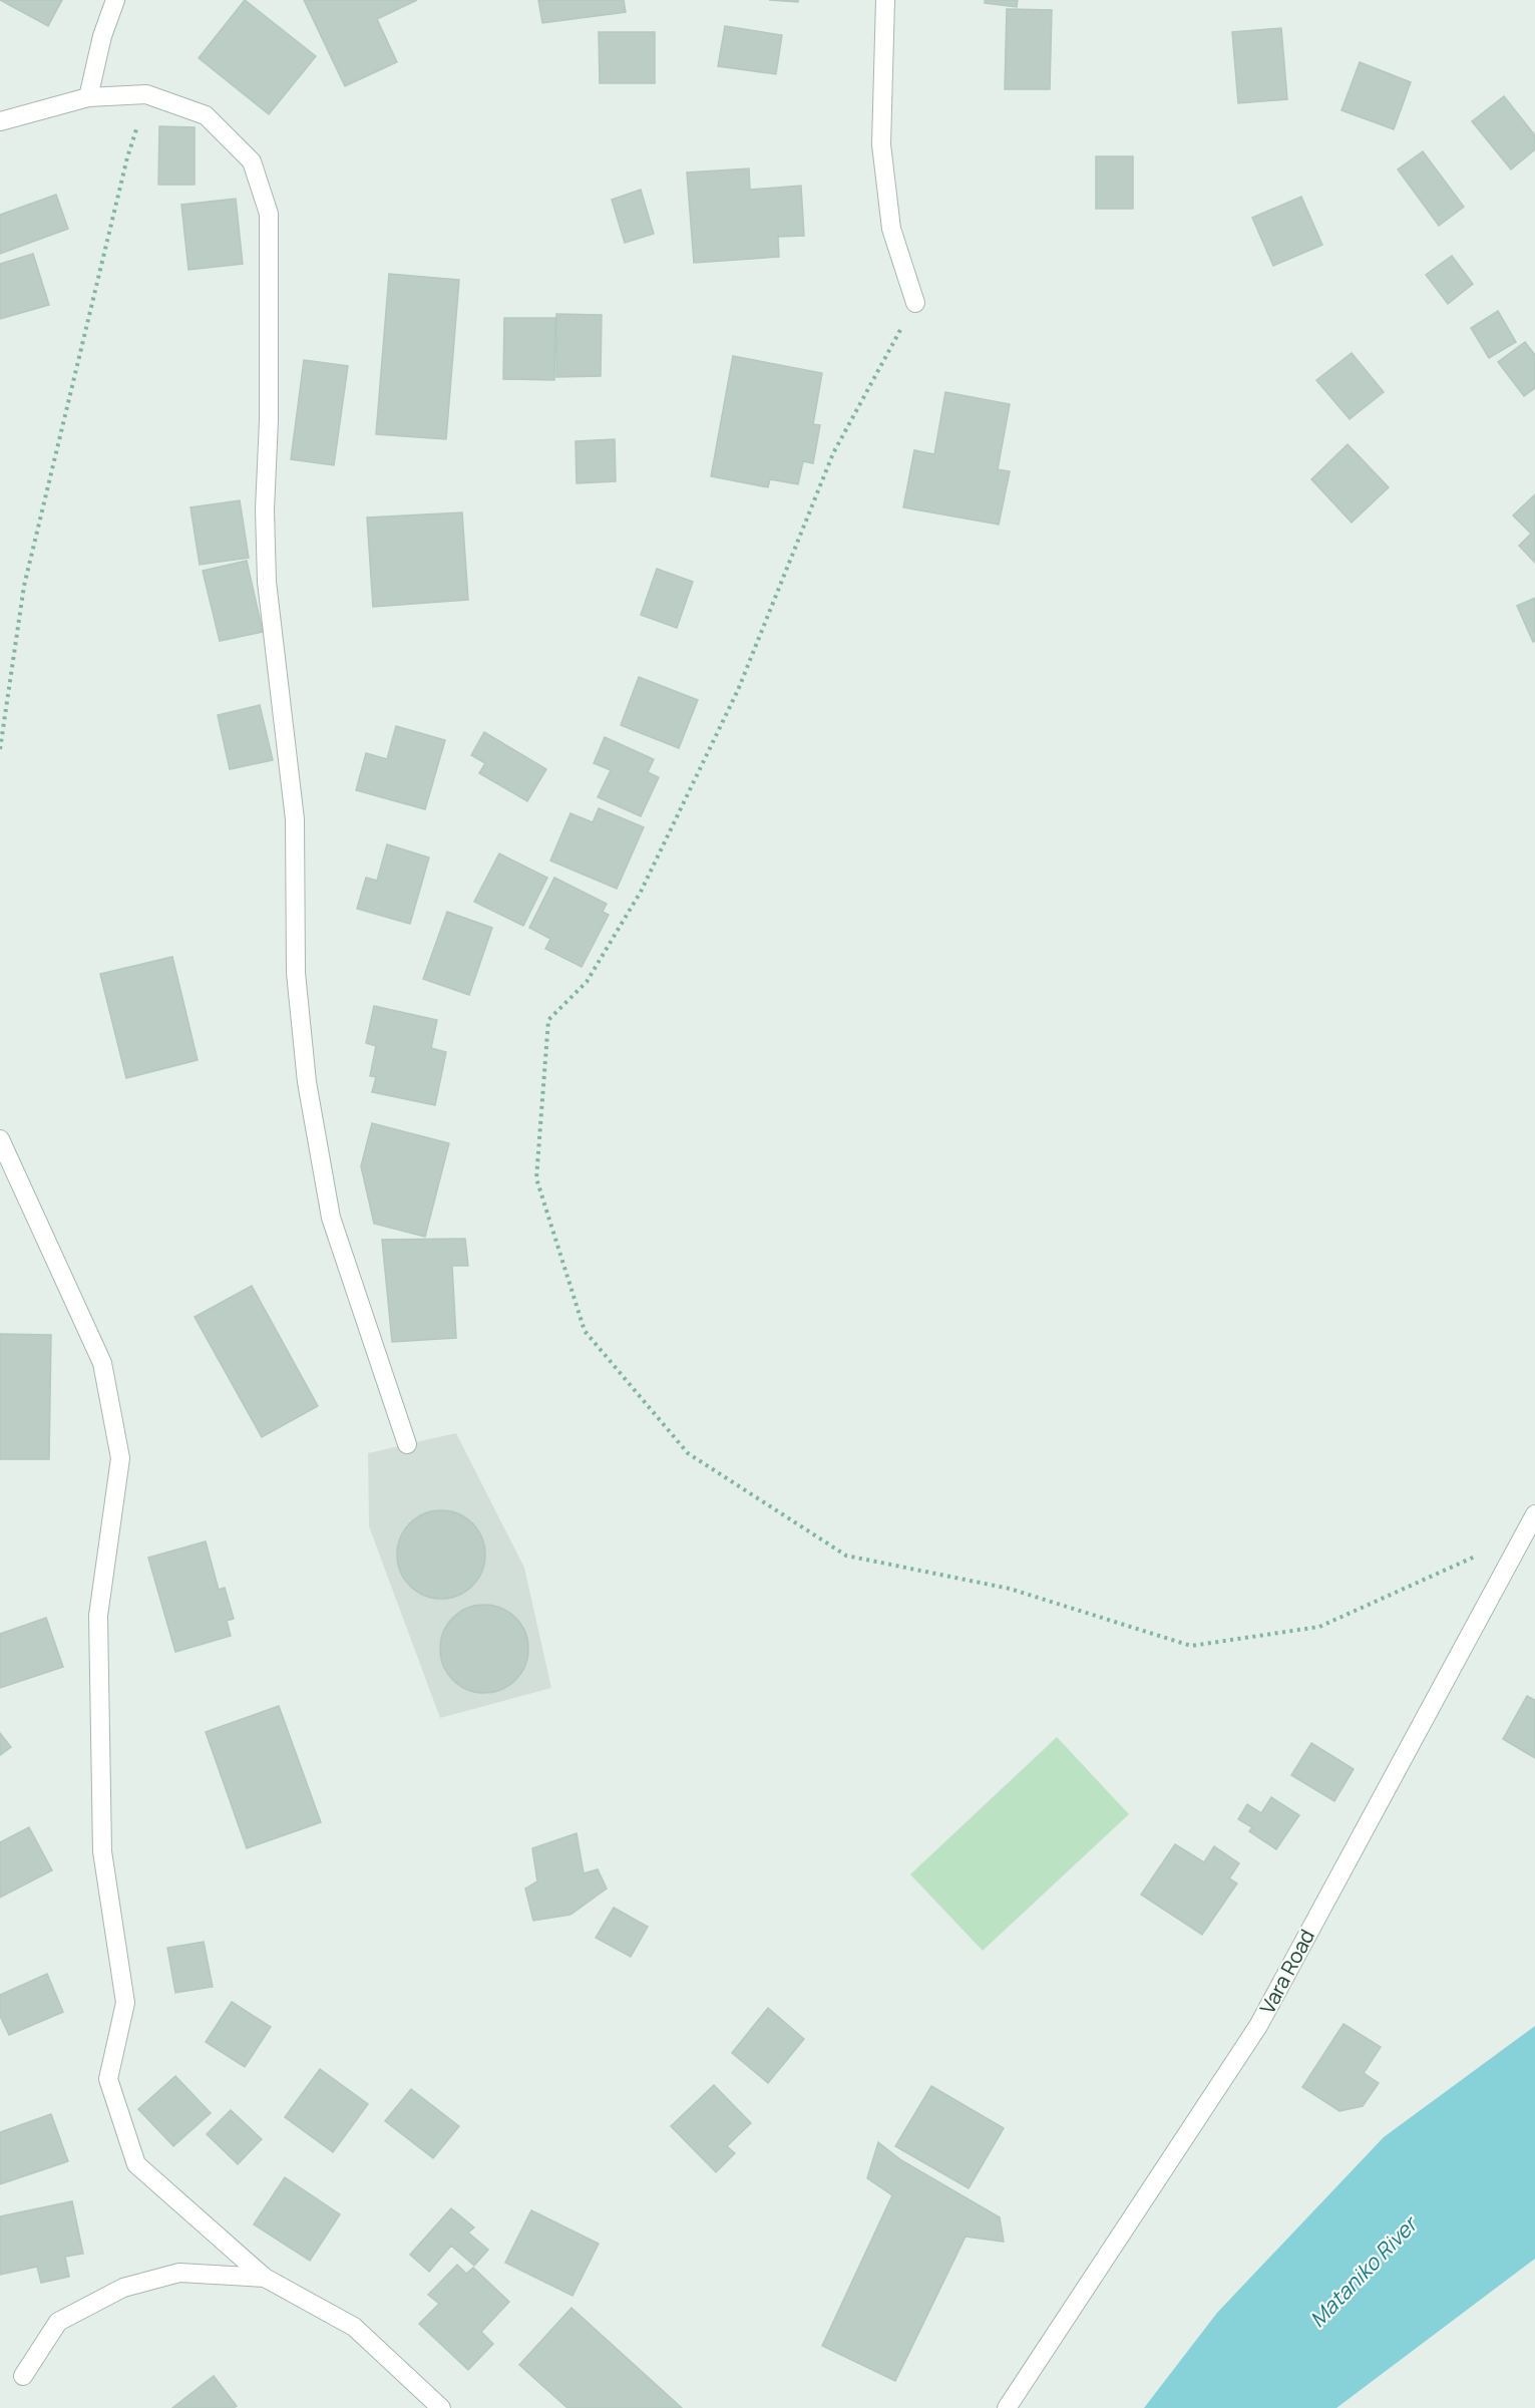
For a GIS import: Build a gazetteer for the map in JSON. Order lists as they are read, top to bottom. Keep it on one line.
{"streets":{"street":["Vara Road"]},"water":["Mataniko River"]}
